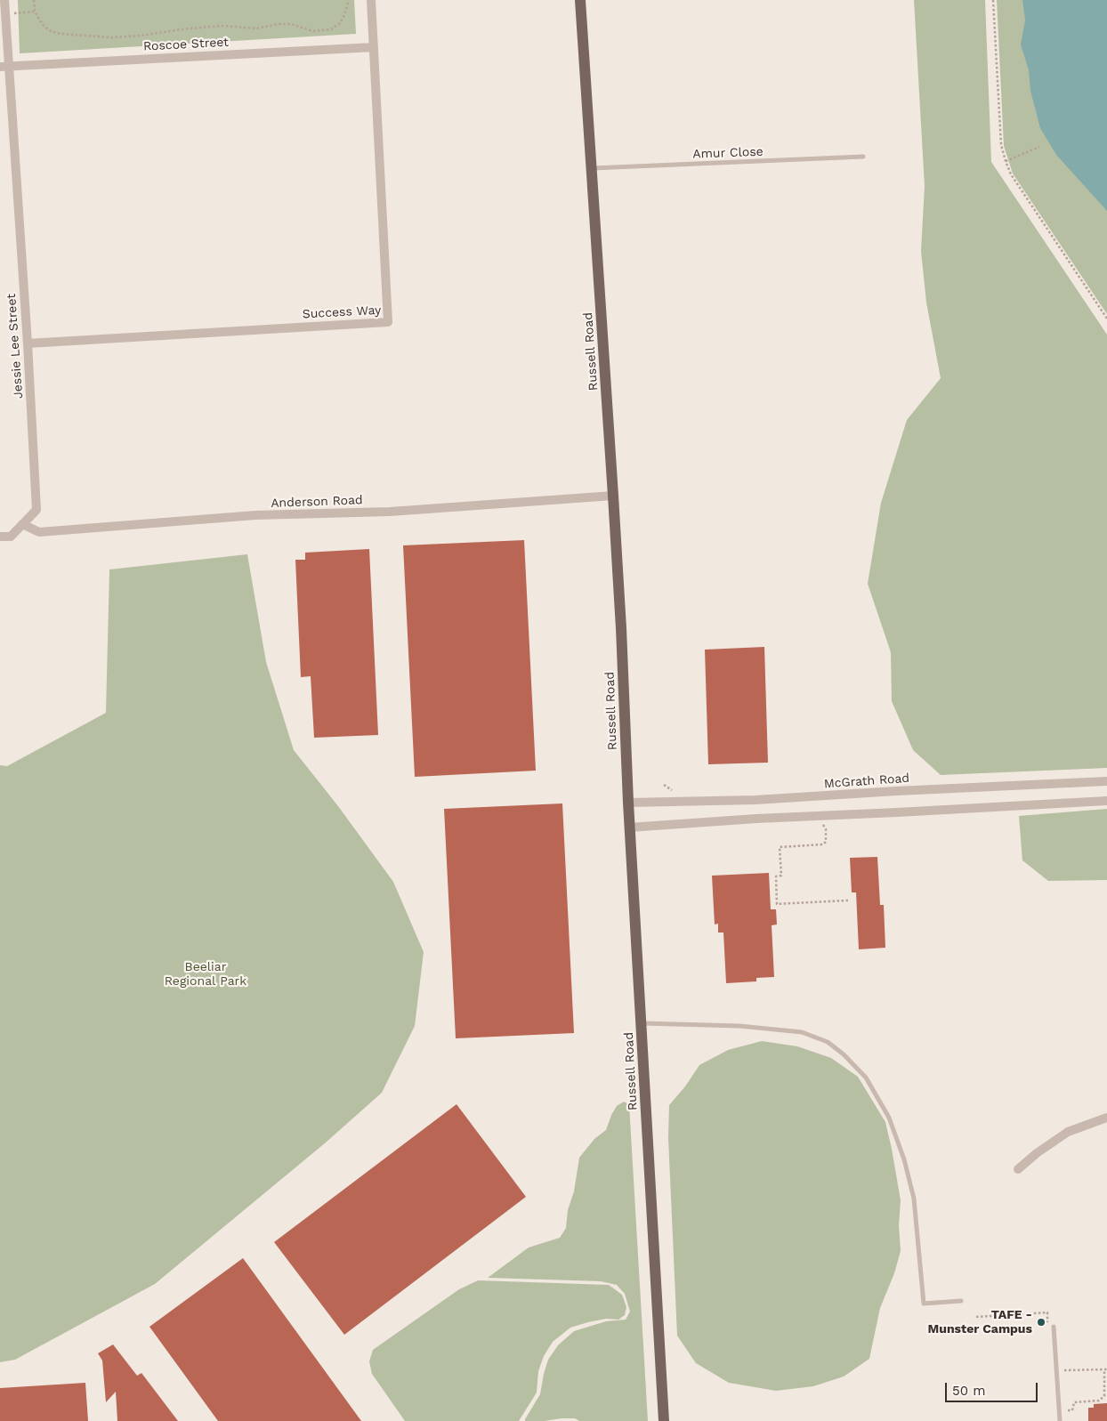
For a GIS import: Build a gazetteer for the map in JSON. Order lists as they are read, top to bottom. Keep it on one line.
{"streets":{"main road":["Russell Road"],"street":["Roscoe Street","Success Way","Jessie Lee Street","Anderson Road","McGrath Road"],"lane":["Amur Close"]},"crossings":[["Roscoe Street","Success Way"],["Roscoe Street","Jessie Lee Street"],["Amur Close","Russell Road"],["Success Way","Jessie Lee Street"],["Jessie Lee Street","Anderson Road"],["Russell Road","Anderson Road"],["Russell Road","McGrath Road"]],"parks":["Beeliar Regional Park"],"places":["TAFE - Munster Campus"],"scale_bar":"50 m"}
